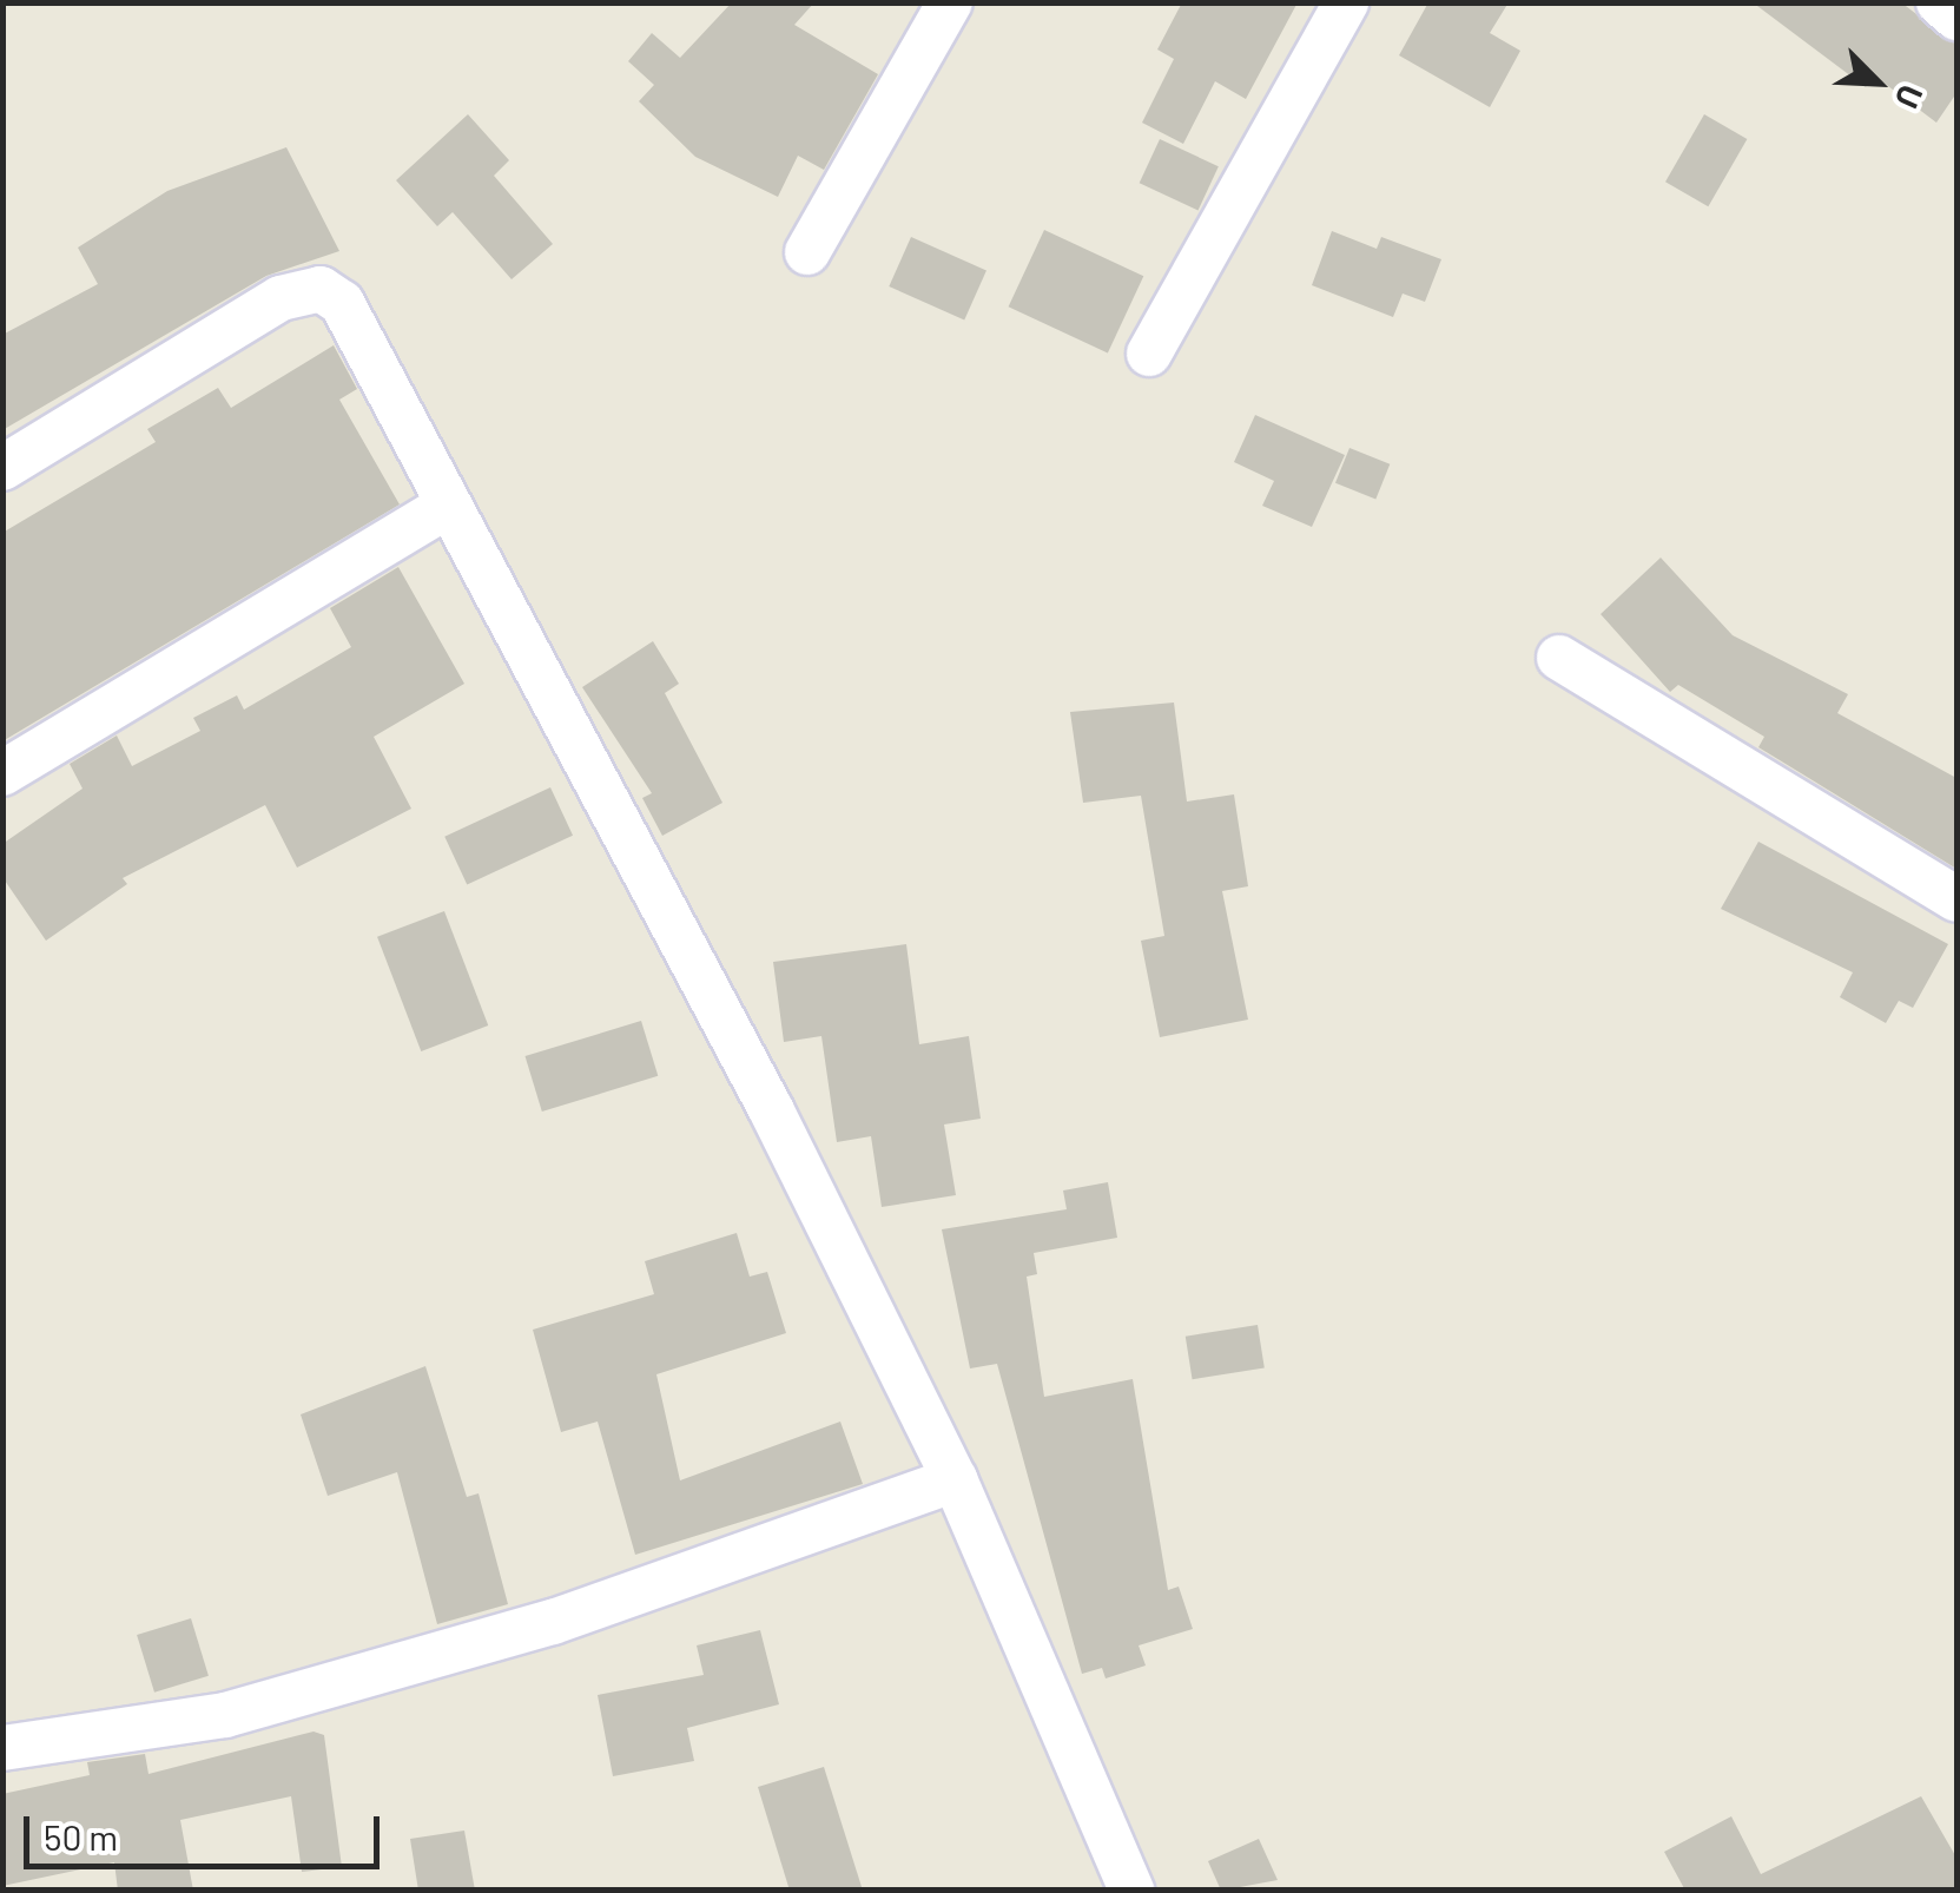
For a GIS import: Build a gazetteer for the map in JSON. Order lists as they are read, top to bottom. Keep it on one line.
{"scale_bar":"50 m","north":"bottom right"}
